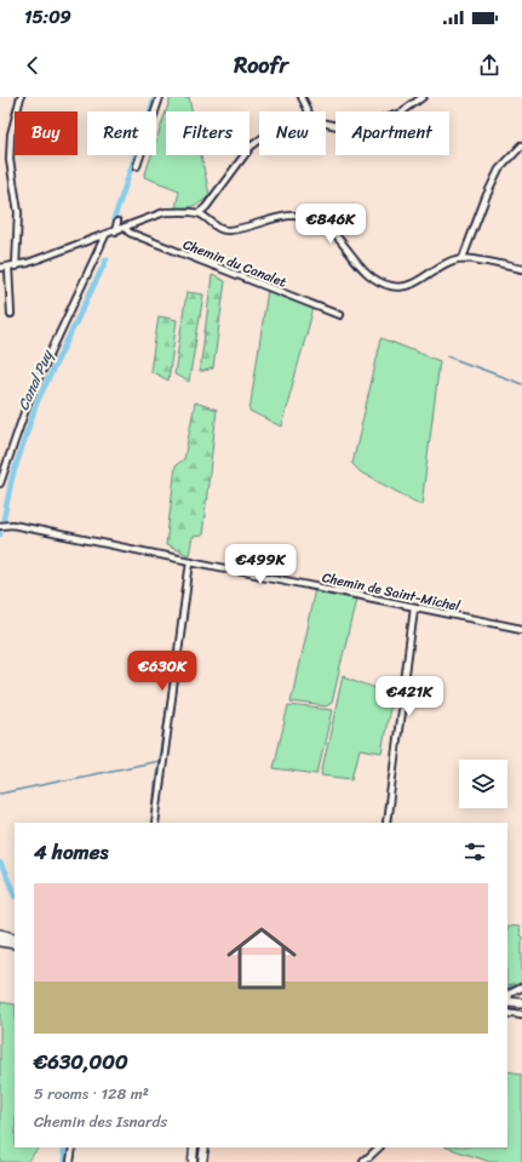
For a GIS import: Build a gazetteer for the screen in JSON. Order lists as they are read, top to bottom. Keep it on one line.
{"streets":{"street":["Chemin du Canalet","Chemin de Saint-Michel"]},"water":["Canal Puy"],"page":{"status":"15:09","header":"Roofr","chip":["Buy","Rent","Filters","New","Apartment"],"price":["€846K","€499K","€630K","€421K"],"heading":"4 homes","list":[{"name":"€630,000","note":"5 rooms · 128 m² · Chemin des Isnards"}]}}
